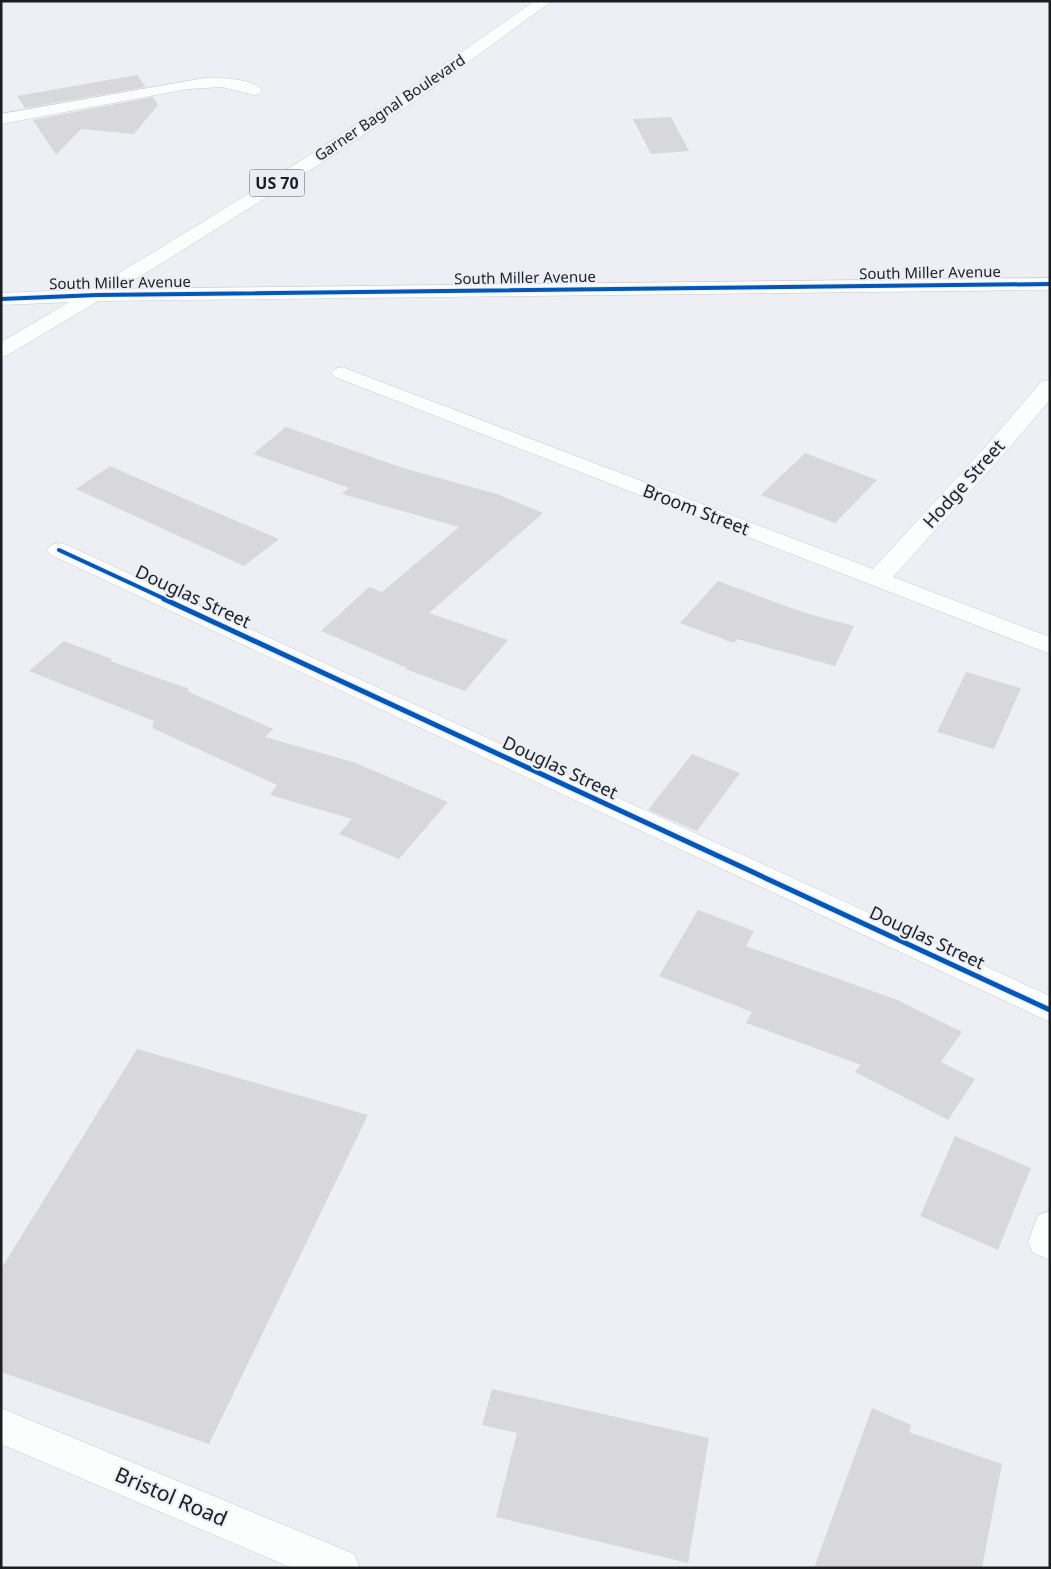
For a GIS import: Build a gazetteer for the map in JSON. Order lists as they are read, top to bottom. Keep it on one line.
{"streets":{"main road":["Garner Bagnal Boulevard","US 70","South Miller Avenue","Hodge Street","Broom Street","Douglas Street","Bristol Road"]},"crossings":[["Garner Bagnal Boulevard","South Miller Avenue"],["Hodge Street","Broom Street"]]}
